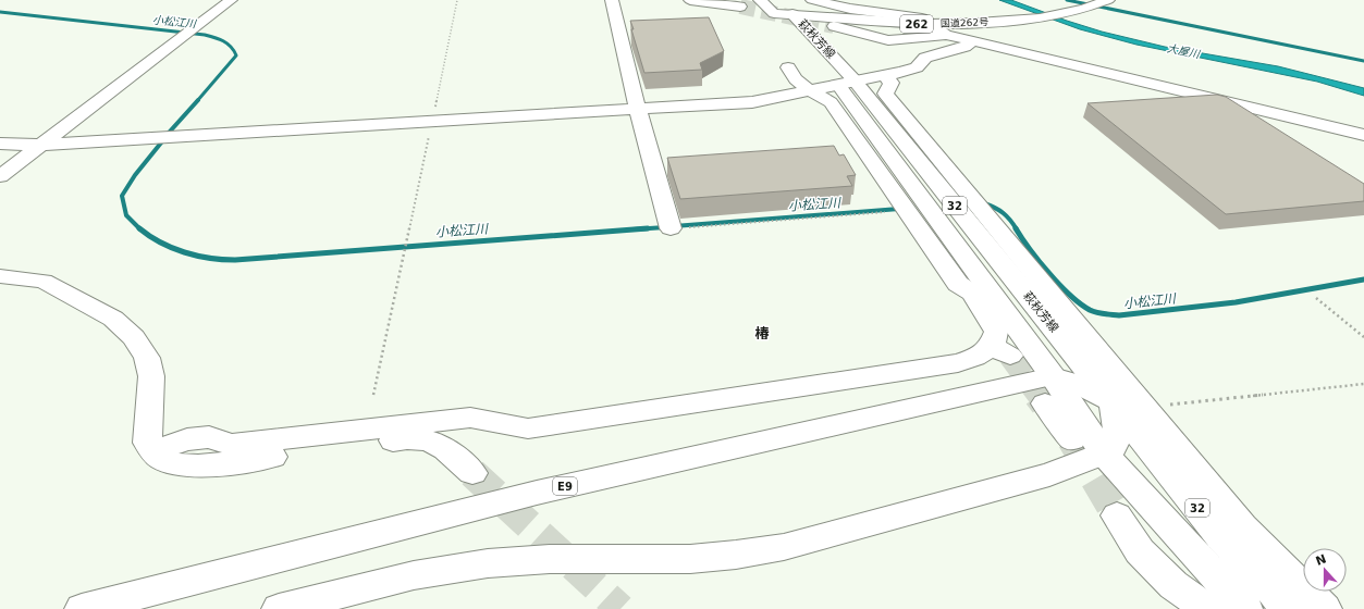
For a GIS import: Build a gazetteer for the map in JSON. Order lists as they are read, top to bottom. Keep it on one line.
{"streets":{"main road":["国道262号","262","萩秋芳線","32","E9"]},"crossings":[["国道262号","萩秋芳線"],["萩秋芳線","E9"]],"districts":["椿"],"water":["小松江川","大屋川"],"north":"top"}
